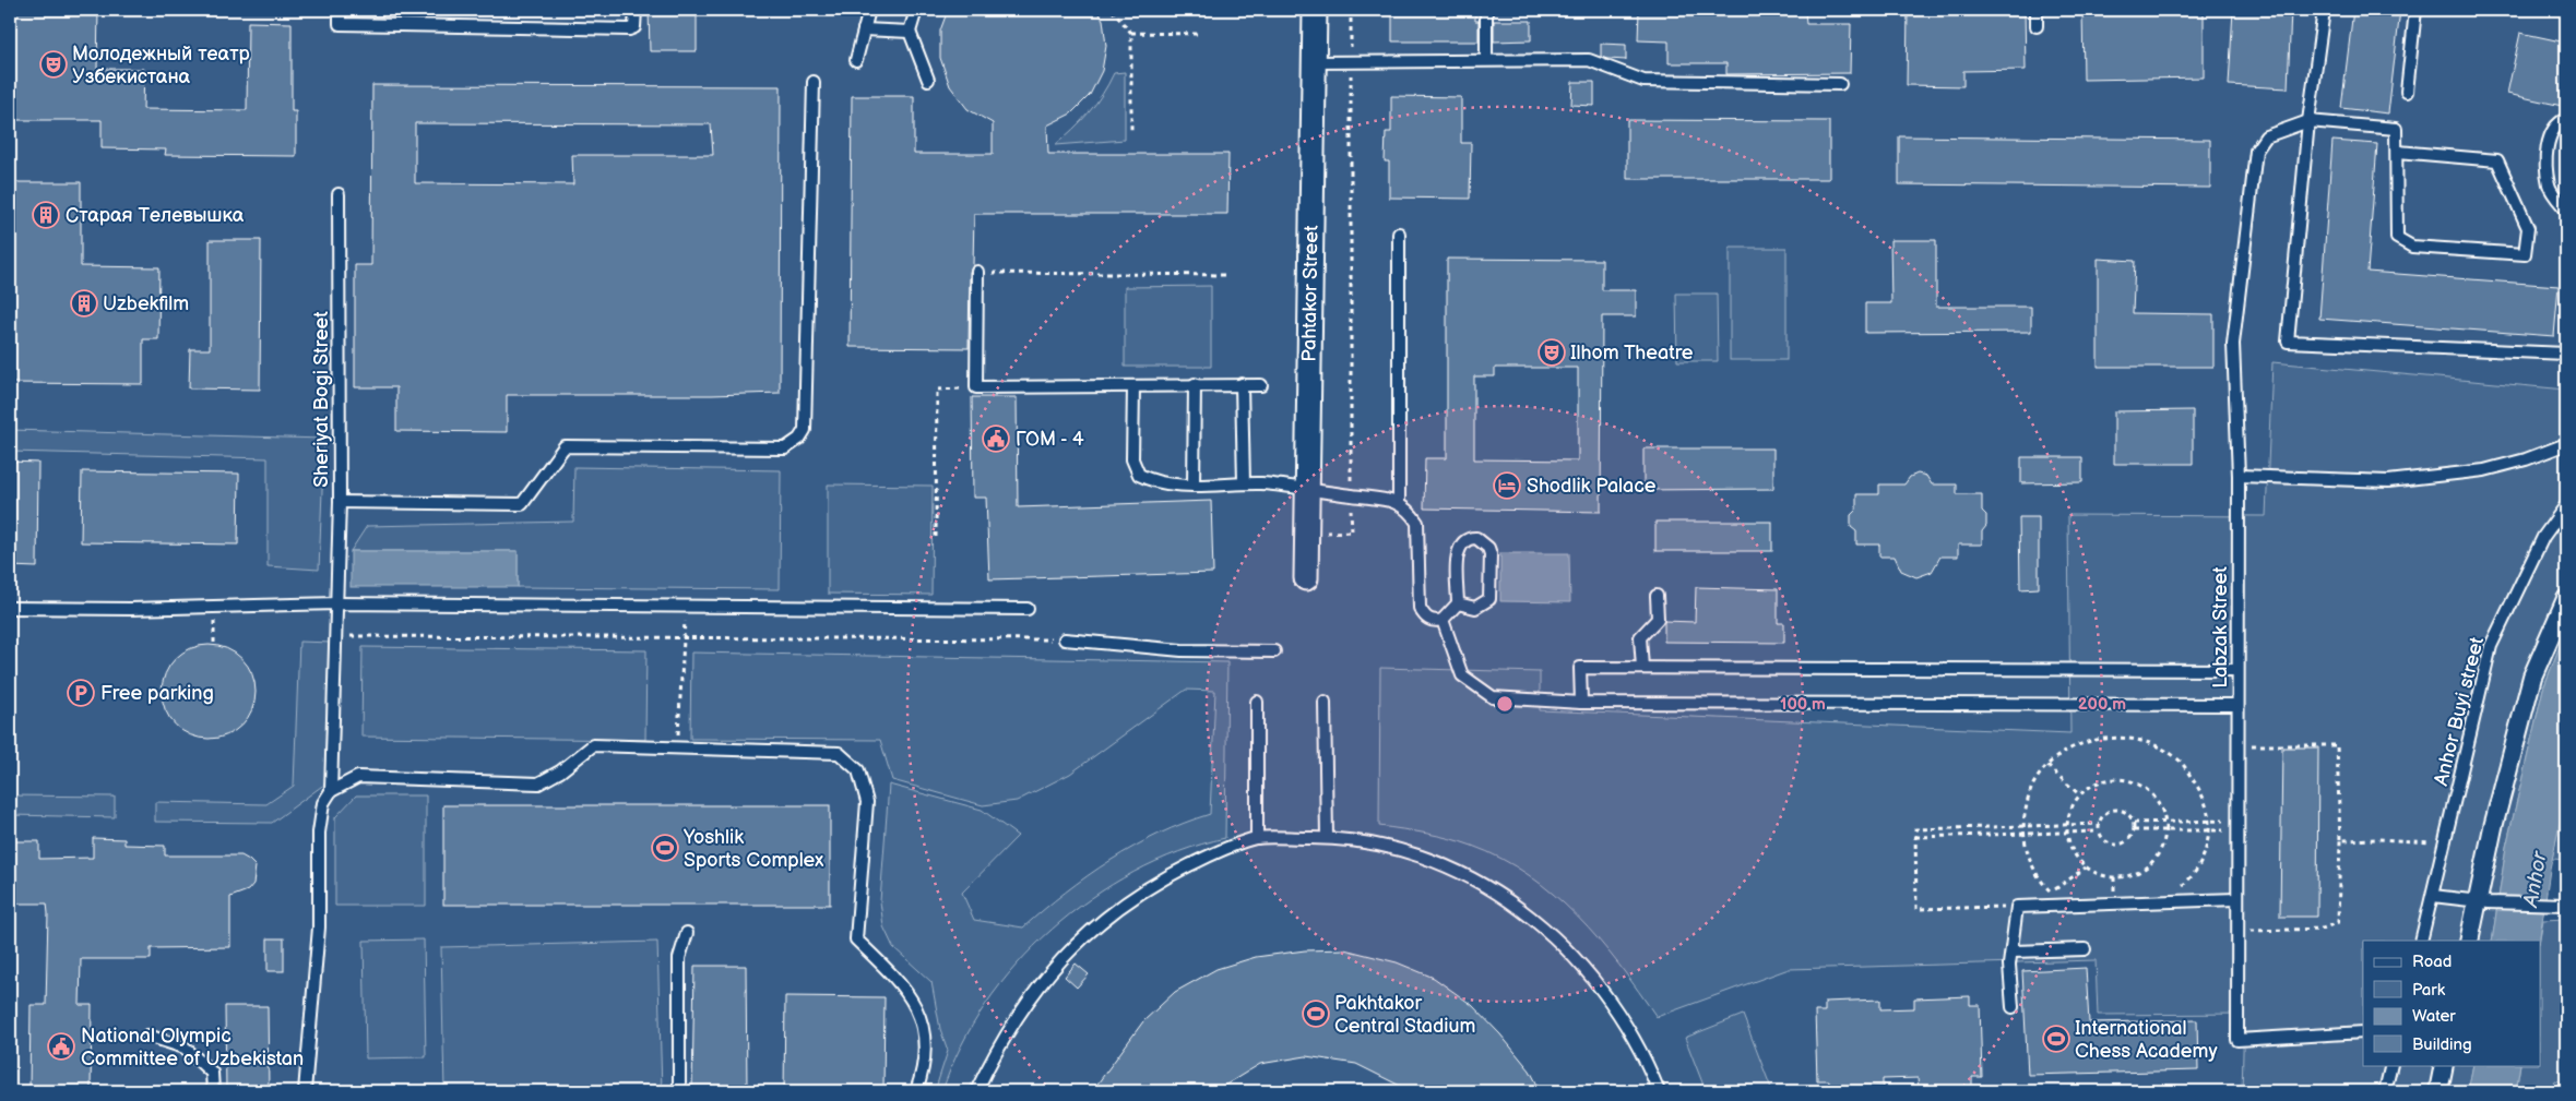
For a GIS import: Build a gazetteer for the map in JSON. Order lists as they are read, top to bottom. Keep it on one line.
{"streets":{"street":["Pahtakor Street"],"lane":["Sheriyat Bogi Street","Labzak Street","Anhor Buyi street"]},"water":["Anhor"],"places":{"theatre":["Молодежный театр Узбекистана","Ilhom Theatre"],"building":["Старая Телевышка","Uzbekfilm"],"public building":["ГОМ - 4","National Olympic Committee of Uzbekistan"],"hotel":["Shodlik Palace"],"parking":["Free parking"],"sports":["Yoshlik Sports Complex","Pakhtakor Central Stadium","International Chess Academy"]},"legend":["Road","Park","Water","Building"],"rings":["100 m","200 m"]}
